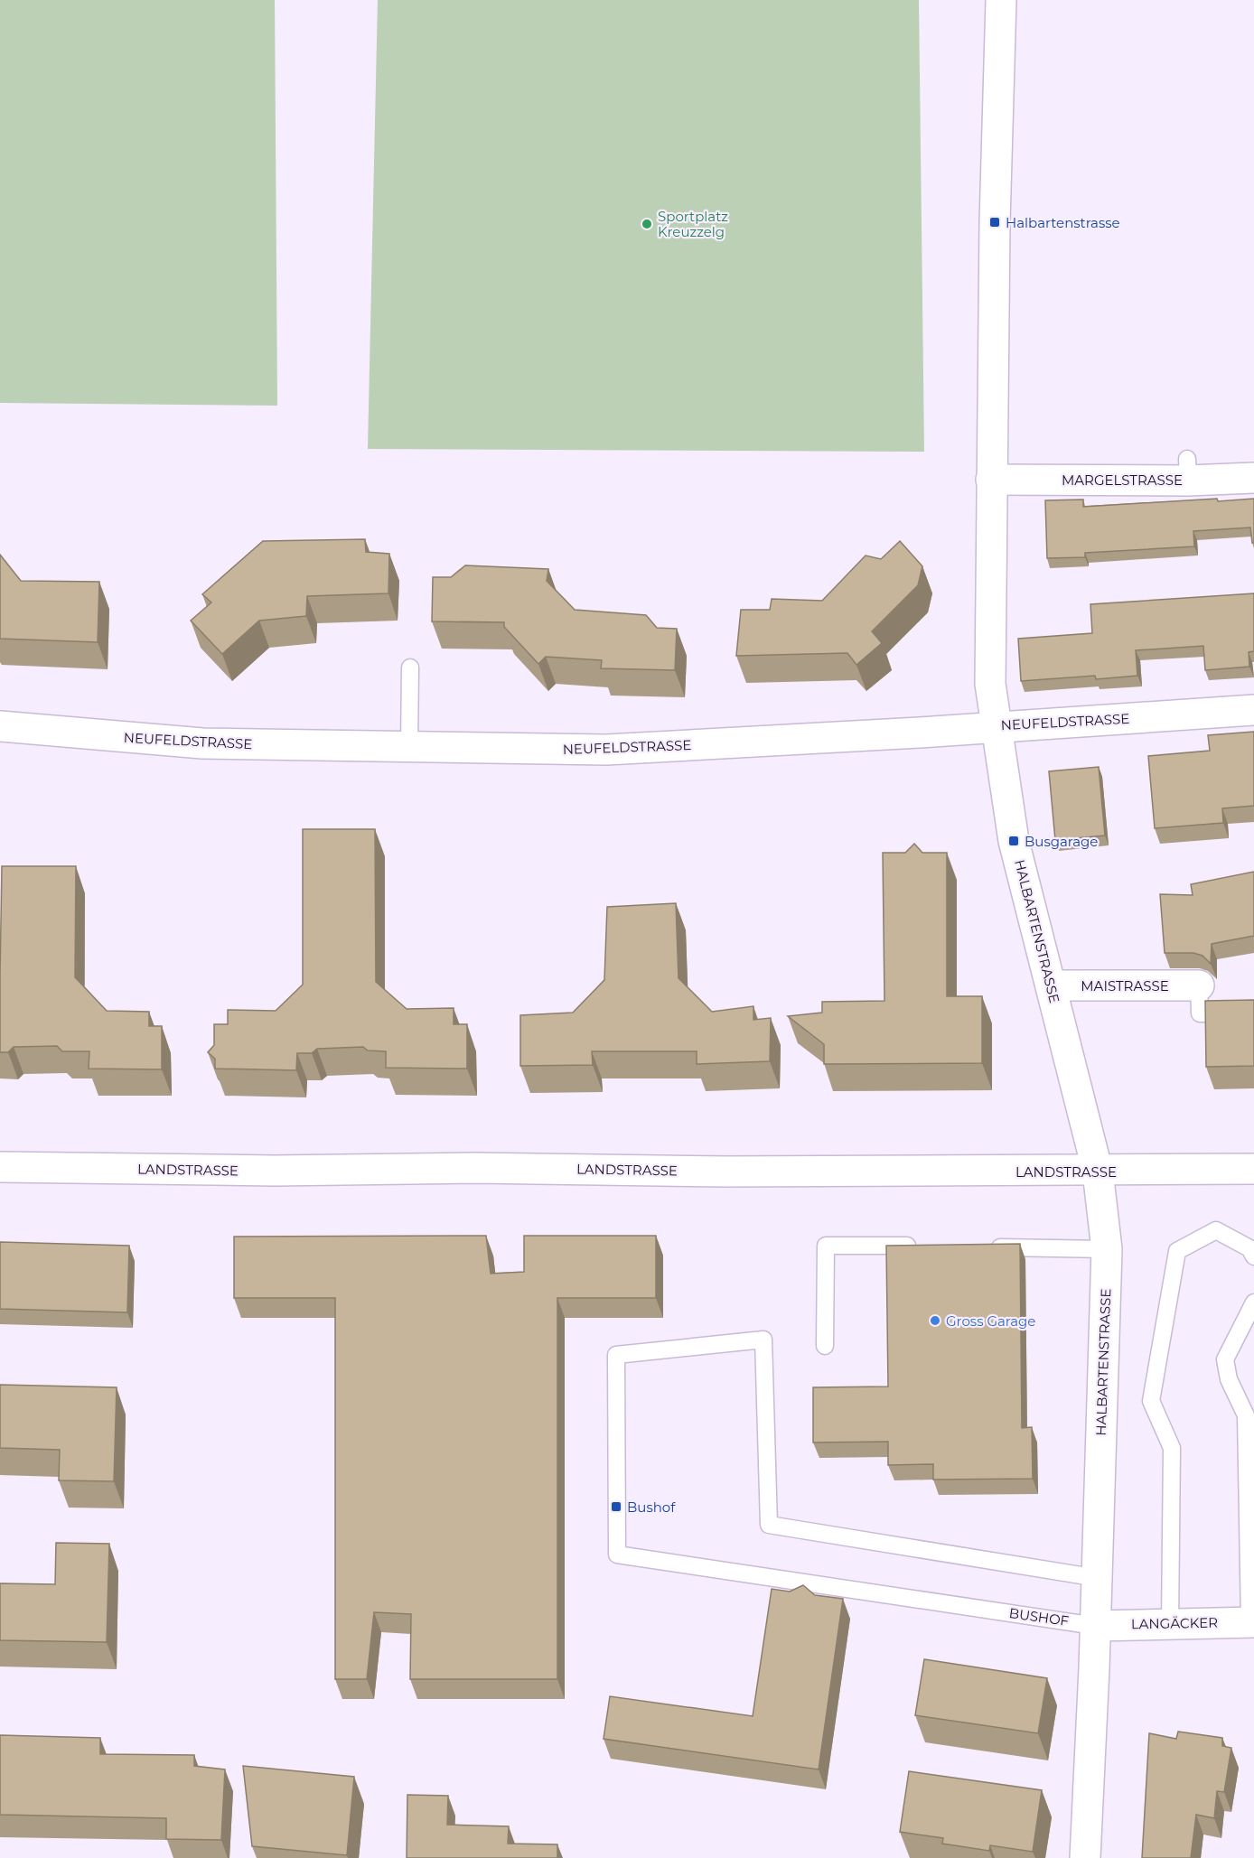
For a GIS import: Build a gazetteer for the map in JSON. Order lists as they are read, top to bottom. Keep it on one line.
{"streets":{"street":["MARGELSTRASSE","NEUFELDSTRASSE","HALBARTENSTRASSE","MAISTRASSE","LANDSTRASSE","LANGÄCKER"],"lane":["BUSHOF"]},"crossings":[["MARGELSTRASSE","HALBARTENSTRASSE"],["NEUFELDSTRASSE","HALBARTENSTRASSE"],["HALBARTENSTRASSE","MAISTRASSE"],["HALBARTENSTRASSE","LANDSTRASSE"],["HALBARTENSTRASSE","BUSHOF"],["HALBARTENSTRASSE","LANGÄCKER"],["BUSHOF","LANGÄCKER"]],"places":{"transit":["Halbartenstrasse","Busgarage","Bushof"],"other":["Sportplatz Kreuzzelg","Gross Garage"]}}
